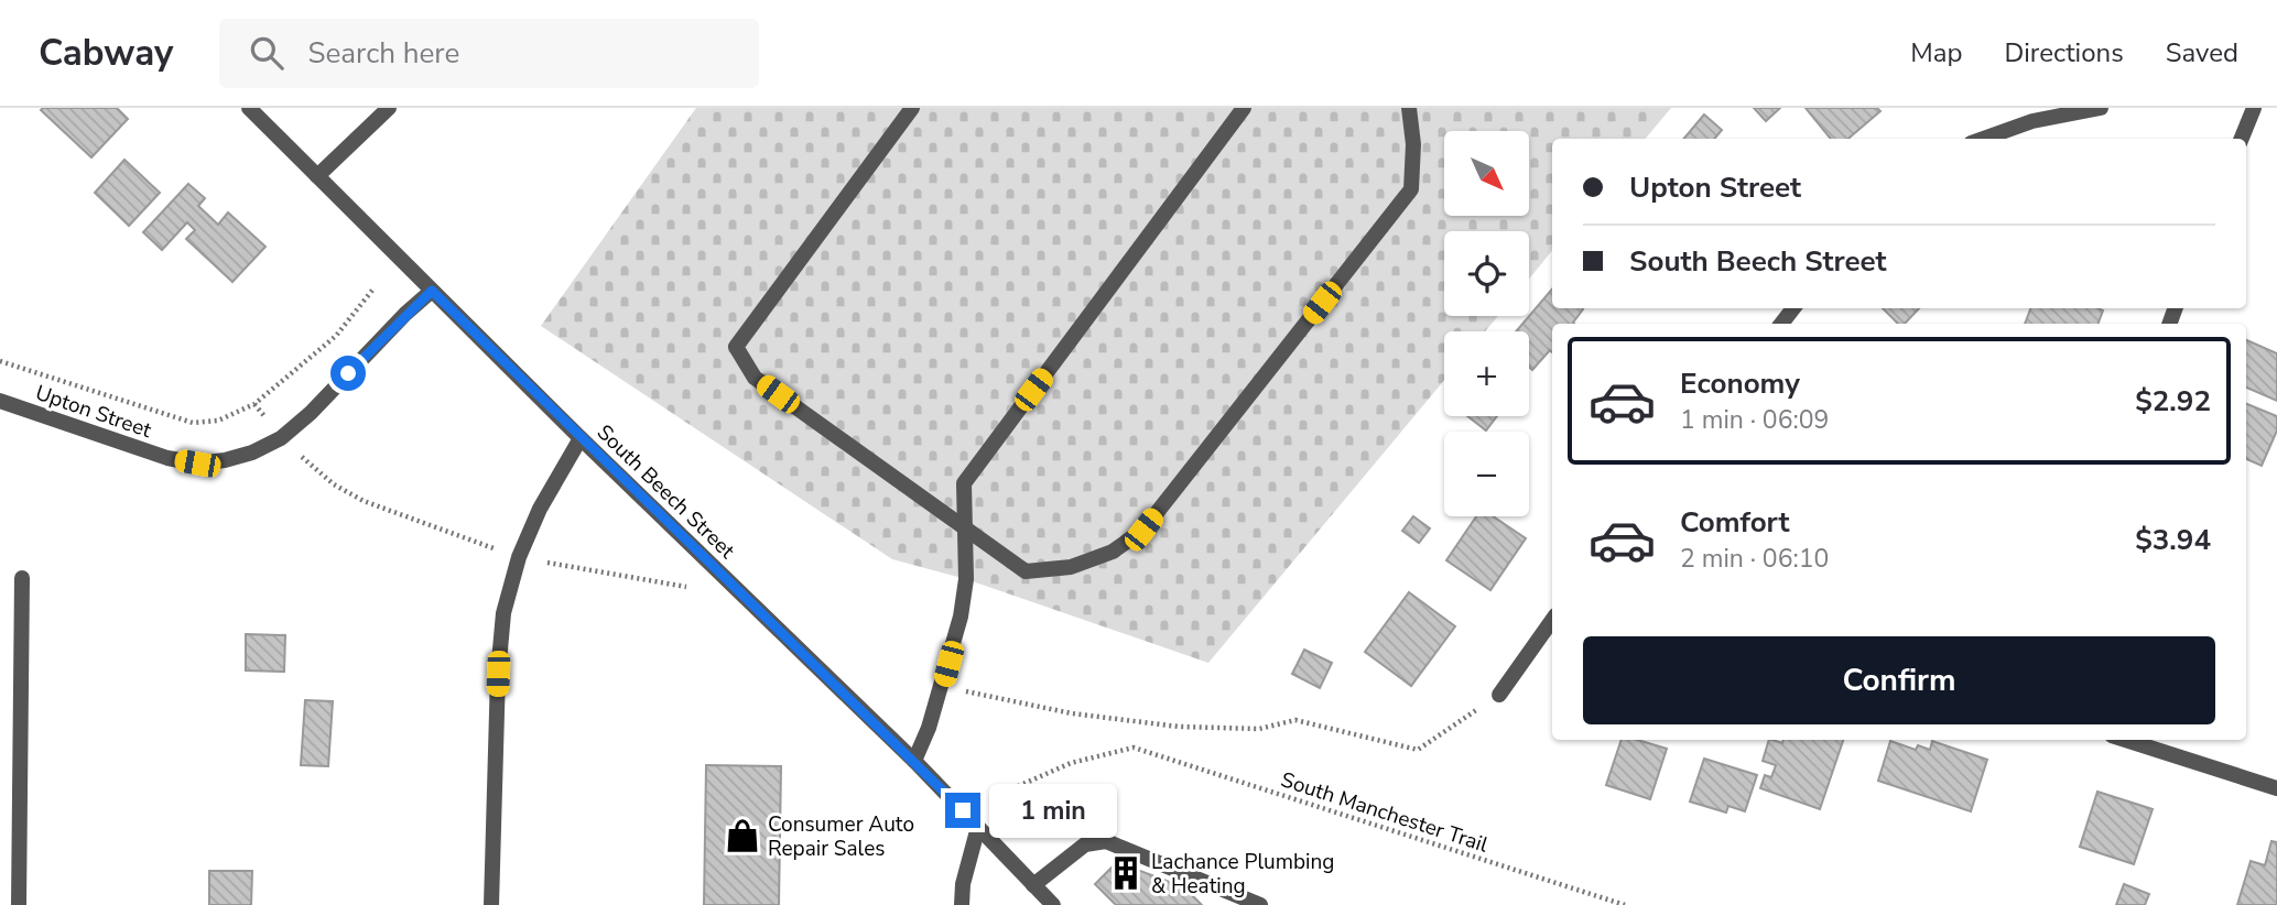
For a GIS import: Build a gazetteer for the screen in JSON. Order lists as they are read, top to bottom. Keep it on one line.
{"streets":{"street":["Upton Street","South Beech Street"],"path":["South Manchester Trail"]},"crossings":[["Upton Street","South Beech Street"]],"places":{"shop":["Consumer Auto Repair Sales"],"building":["Lachance Plumbing & Heating"]},"north":"bottom right","page":{"header":"Cabway","search":"Search here","nav":["Map","Directions","Saved"],"map_buttons":["+","−"],"banner":["Upton Street","South Beech Street"],"list":[{"name":"Economy","note":"1 min · 06:09","value":"$2.92"},{"name":"Comfort","note":"2 min · 06:10","value":"$3.94"}],"buttons":"Confirm","bubble":"1 min"}}
